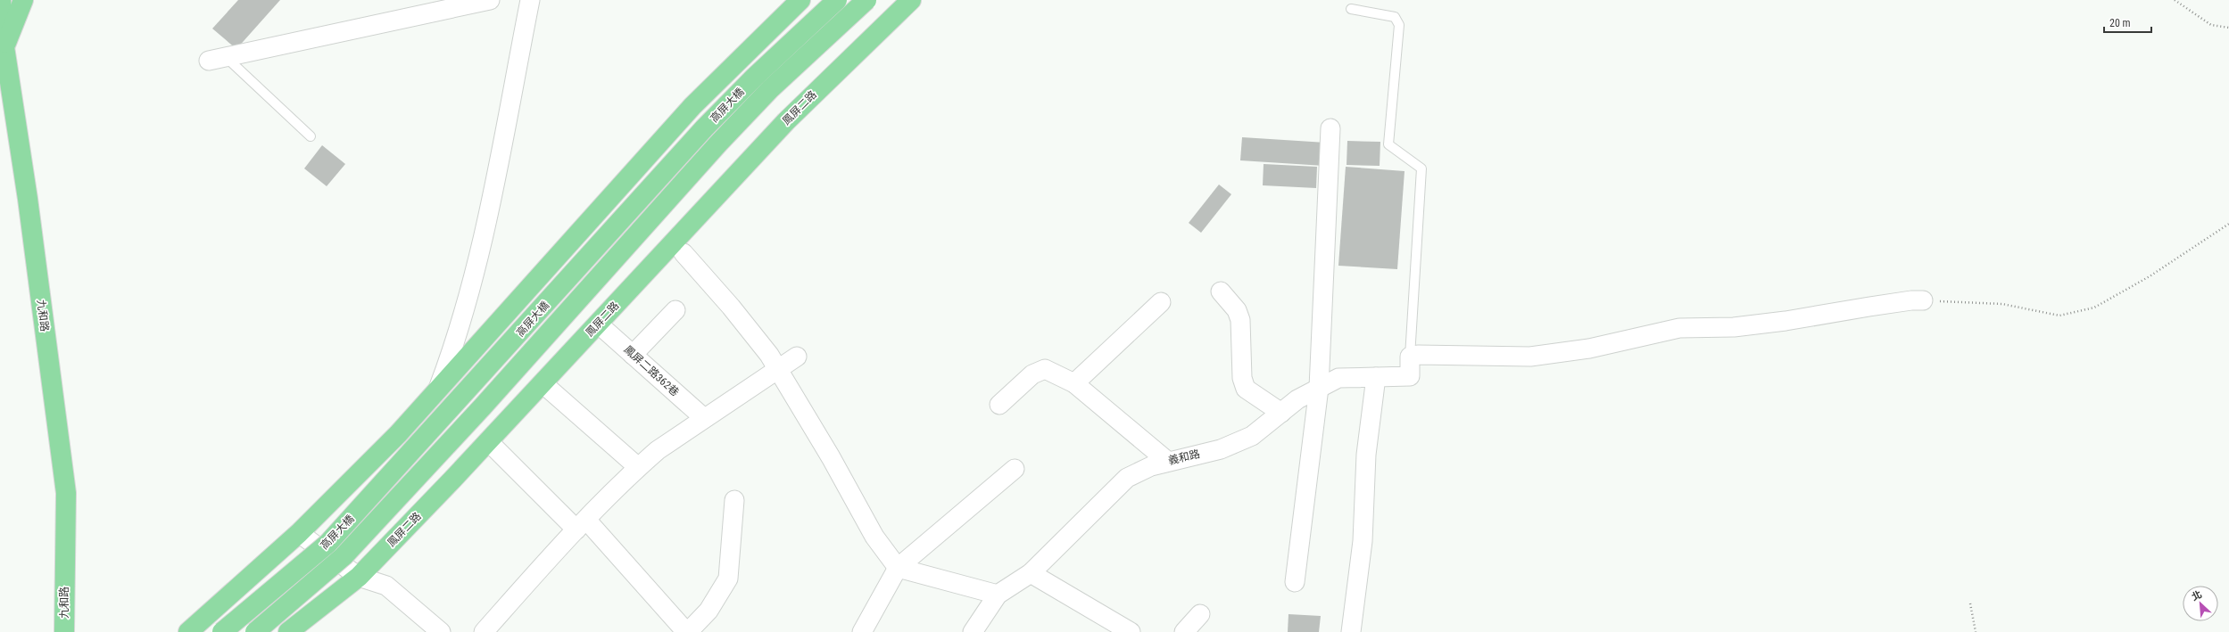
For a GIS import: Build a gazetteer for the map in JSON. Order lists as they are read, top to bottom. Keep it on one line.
{"streets":{"main road":["高屏大橋","鳳屏二路","九和路"],"street":["鳳屏二路362巷","義和路"]},"crossings":[["鳳屏二路","鳳屏二路362巷"]],"scale_bar":"20 m","north":"top left"}
